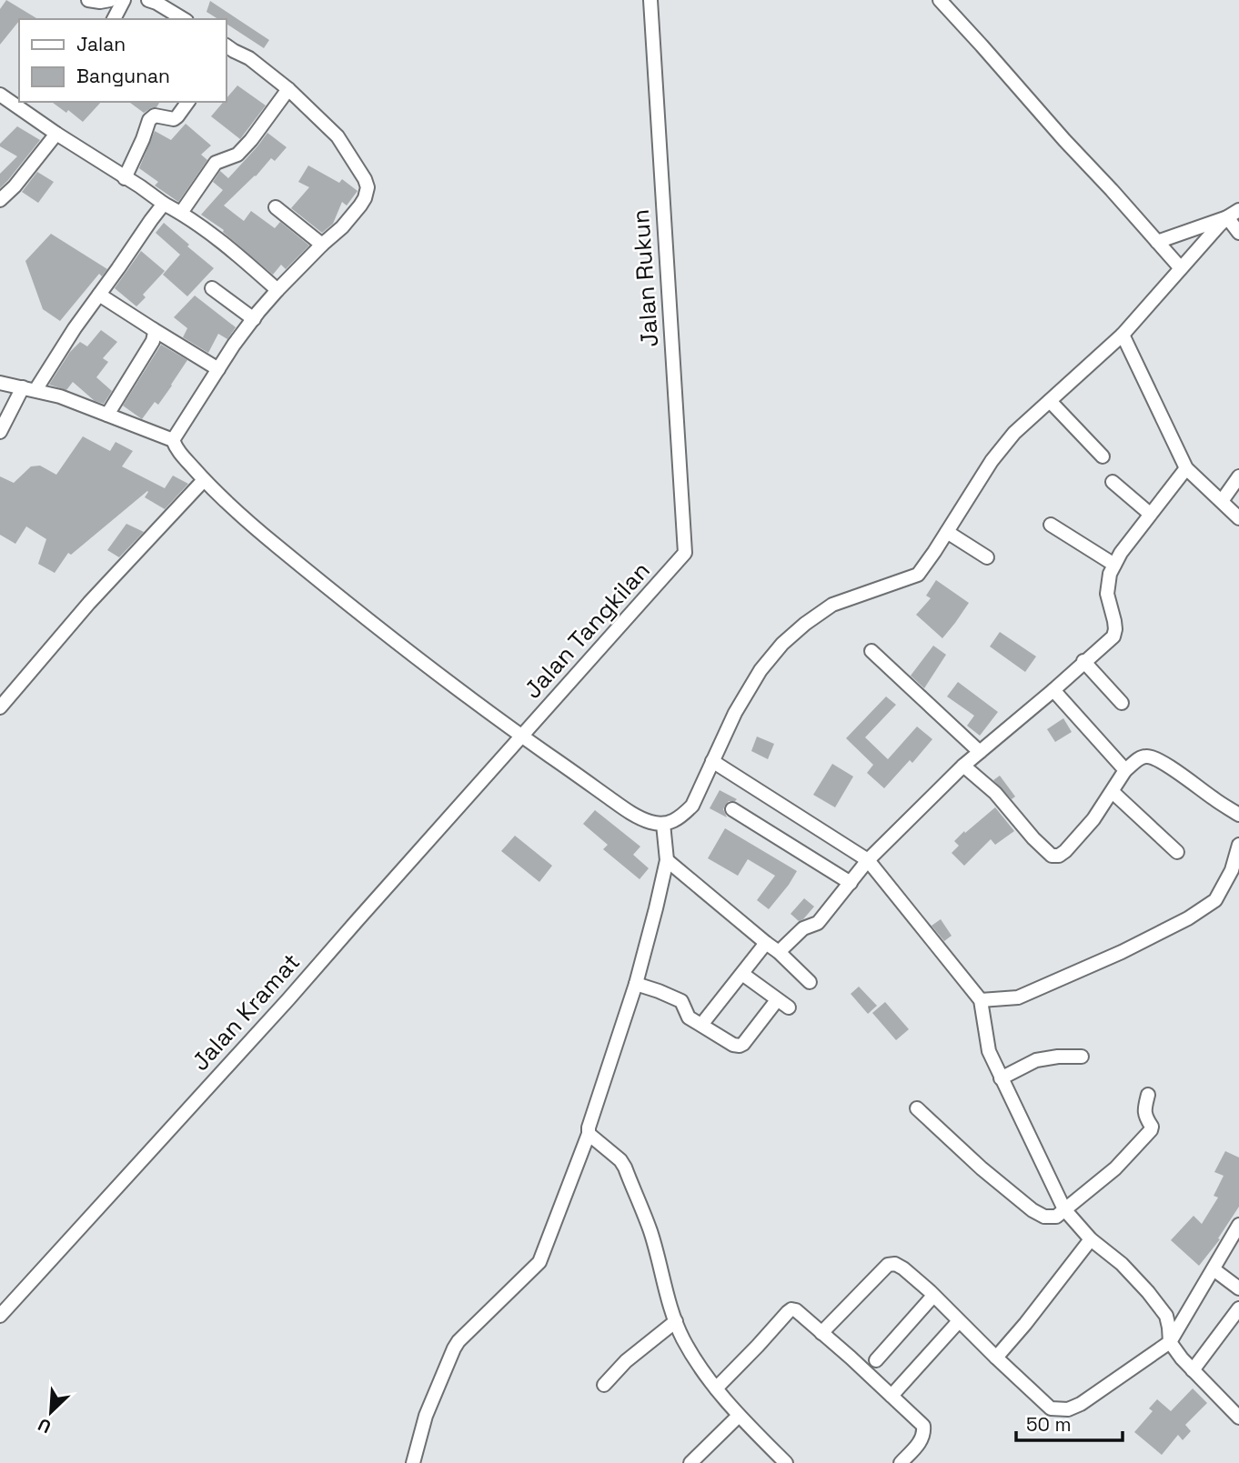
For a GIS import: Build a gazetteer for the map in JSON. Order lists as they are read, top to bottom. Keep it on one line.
{"streets":{"street":["Jalan Rukun","Jalan Tangkilan","Jalan Kramat"]},"crossings":[["Jalan Rukun","Jalan Tangkilan"],["Jalan Tangkilan","Jalan Kramat"]],"legend":["Jalan","Bangunan"],"scale_bar":"50 m","north":"bottom left"}
